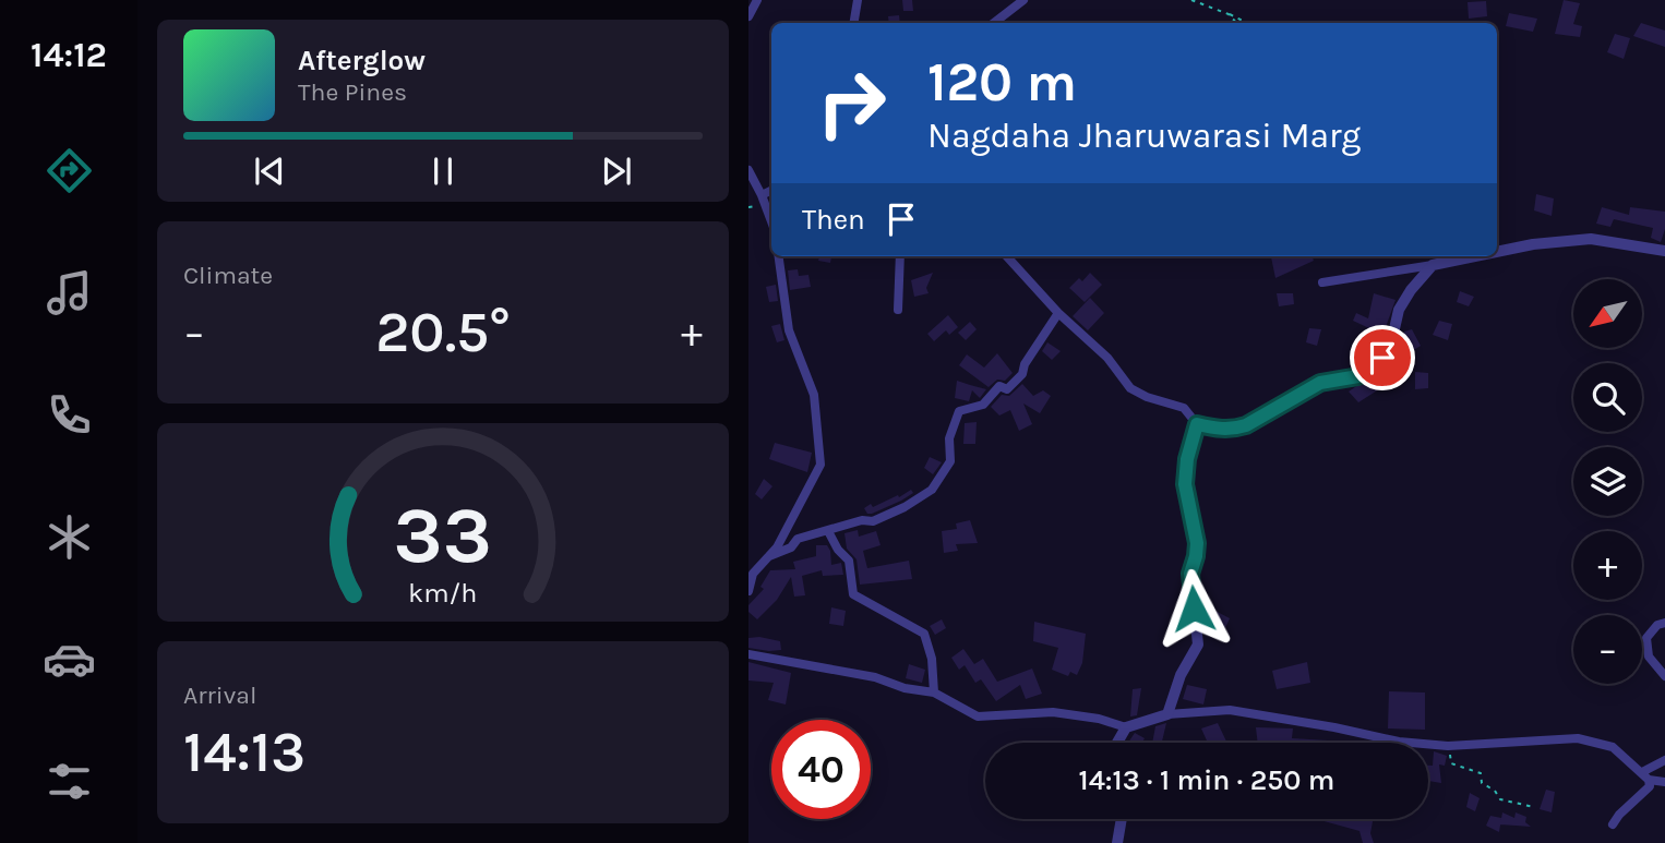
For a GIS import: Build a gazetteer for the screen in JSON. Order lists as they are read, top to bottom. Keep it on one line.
{"north":"bottom left","page":{"tabs":"14:12","turn":["120 m","Nagdaha Jharuwarasi Marg"],"song":["Afterglow","The Pines"],"then":"Then","tile":["Climate",["Arrival","14:13"]],"map_buttons":["+","−"],"heat":["−","20.5°","+"],"limit":"40","trip":"14:13 · 1 min · 250 m","gauge":["33","km/h"]}}
